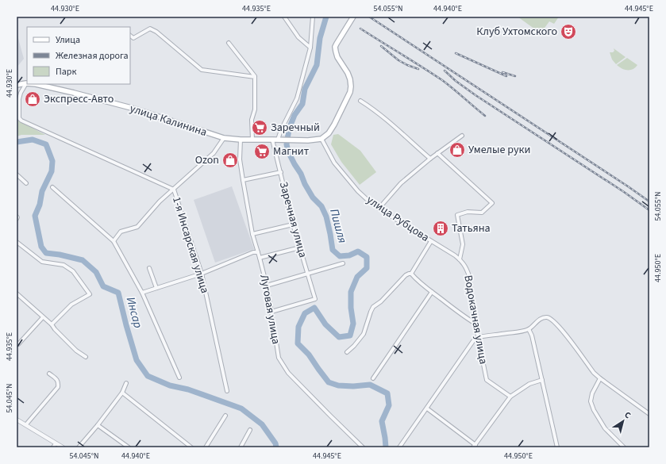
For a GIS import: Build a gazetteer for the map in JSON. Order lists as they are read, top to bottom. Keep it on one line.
{"streets":{"main road":["улица Калинина"],"street":["улица Рубцова","Заречная улица","1-я Инсарская улица","Луговая улица","Водокачная улица"]},"crossings":[["улица Калинина","улица Рубцова"],["улица Калинина","Заречная улица"],["улица Калинина","1-я Инсарская улица"],["улица Калинина","Луговая улица"],["улица Рубцова","Водокачная улица"],["Заречная улица","Луговая улица"]],"water":["Пишля","Инсар"],"places":{"theatre":["Клуб Ухтомского"],"shop":["Экспресс-Авто","Умелые руки","Ozon"],"supermarket":["Заречный","Магнит"],"building":["Татьяна"]},"legend":["Улица","Железная дорога","Парк"],"north":"top right","coordinates":["44.930°E","44.935°E","54.055°N","44.940°E","44.945°E","44.950°E","54.045°N"]}
